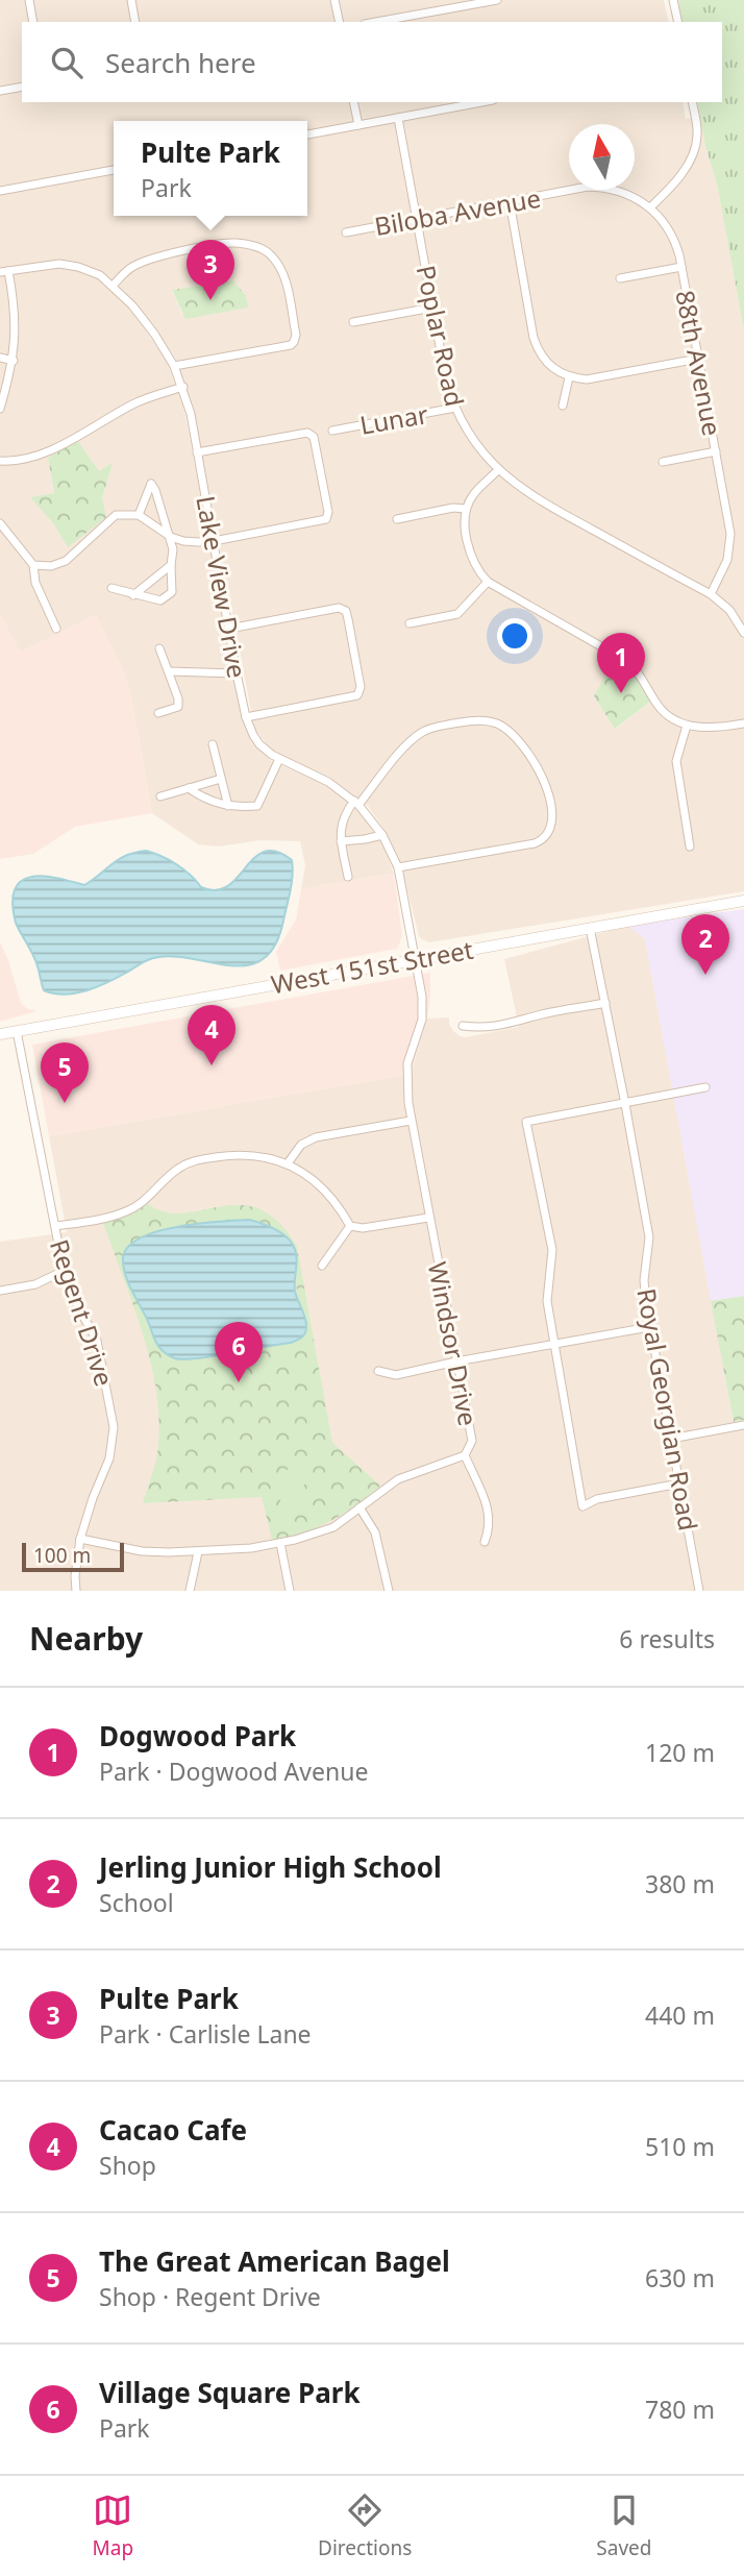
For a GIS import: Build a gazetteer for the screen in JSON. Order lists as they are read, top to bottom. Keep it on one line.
{"streets":{"street":["Biloba Avenue","Poplar Road","88th Avenue","Lunar","Lake View Drive","West 151st Street","Regent Drive","Windsor Drive","Royal Georgian Road"]},"crossings":[["Biloba Avenue","Poplar Road"],["Biloba Avenue","88th Avenue"],["Poplar Road","88th Avenue"],["Poplar Road","Lunar"],["Lake View Drive","West 151st Street"],["Lake View Drive","Windsor Drive"],["West 151st Street","Regent Drive"],["West 151st Street","Windsor Drive"],["West 151st Street","Royal Georgian Road"],["Regent Drive","Windsor Drive"]],"scale_bar":"100 m","north":"top","page":{"search":"Search here","popup":["Pulte Park","Park"],"pins":["3","1","2","4","5","6"],"scale":"100 m","heading":["Nearby","6 results"],"list":[{"mark":"1","name":"Dogwood Park","note":"Park · Dogwood Avenue","value":"120 m"},{"mark":"2","name":"Jerling Junior High School","note":"School","value":"380 m"},{"mark":"3","name":"Pulte Park","note":"Park · Carlisle Lane","value":"440 m"},{"mark":"4","name":"Cacao Cafe","note":"Shop","value":"510 m"},{"mark":"5","name":"The Great American Bagel","note":"Shop · Regent Drive","value":"630 m"},{"mark":"6","name":"Village Square Park","note":"Park","value":"780 m"}],"nav":["Map","Directions","Saved"]}}
